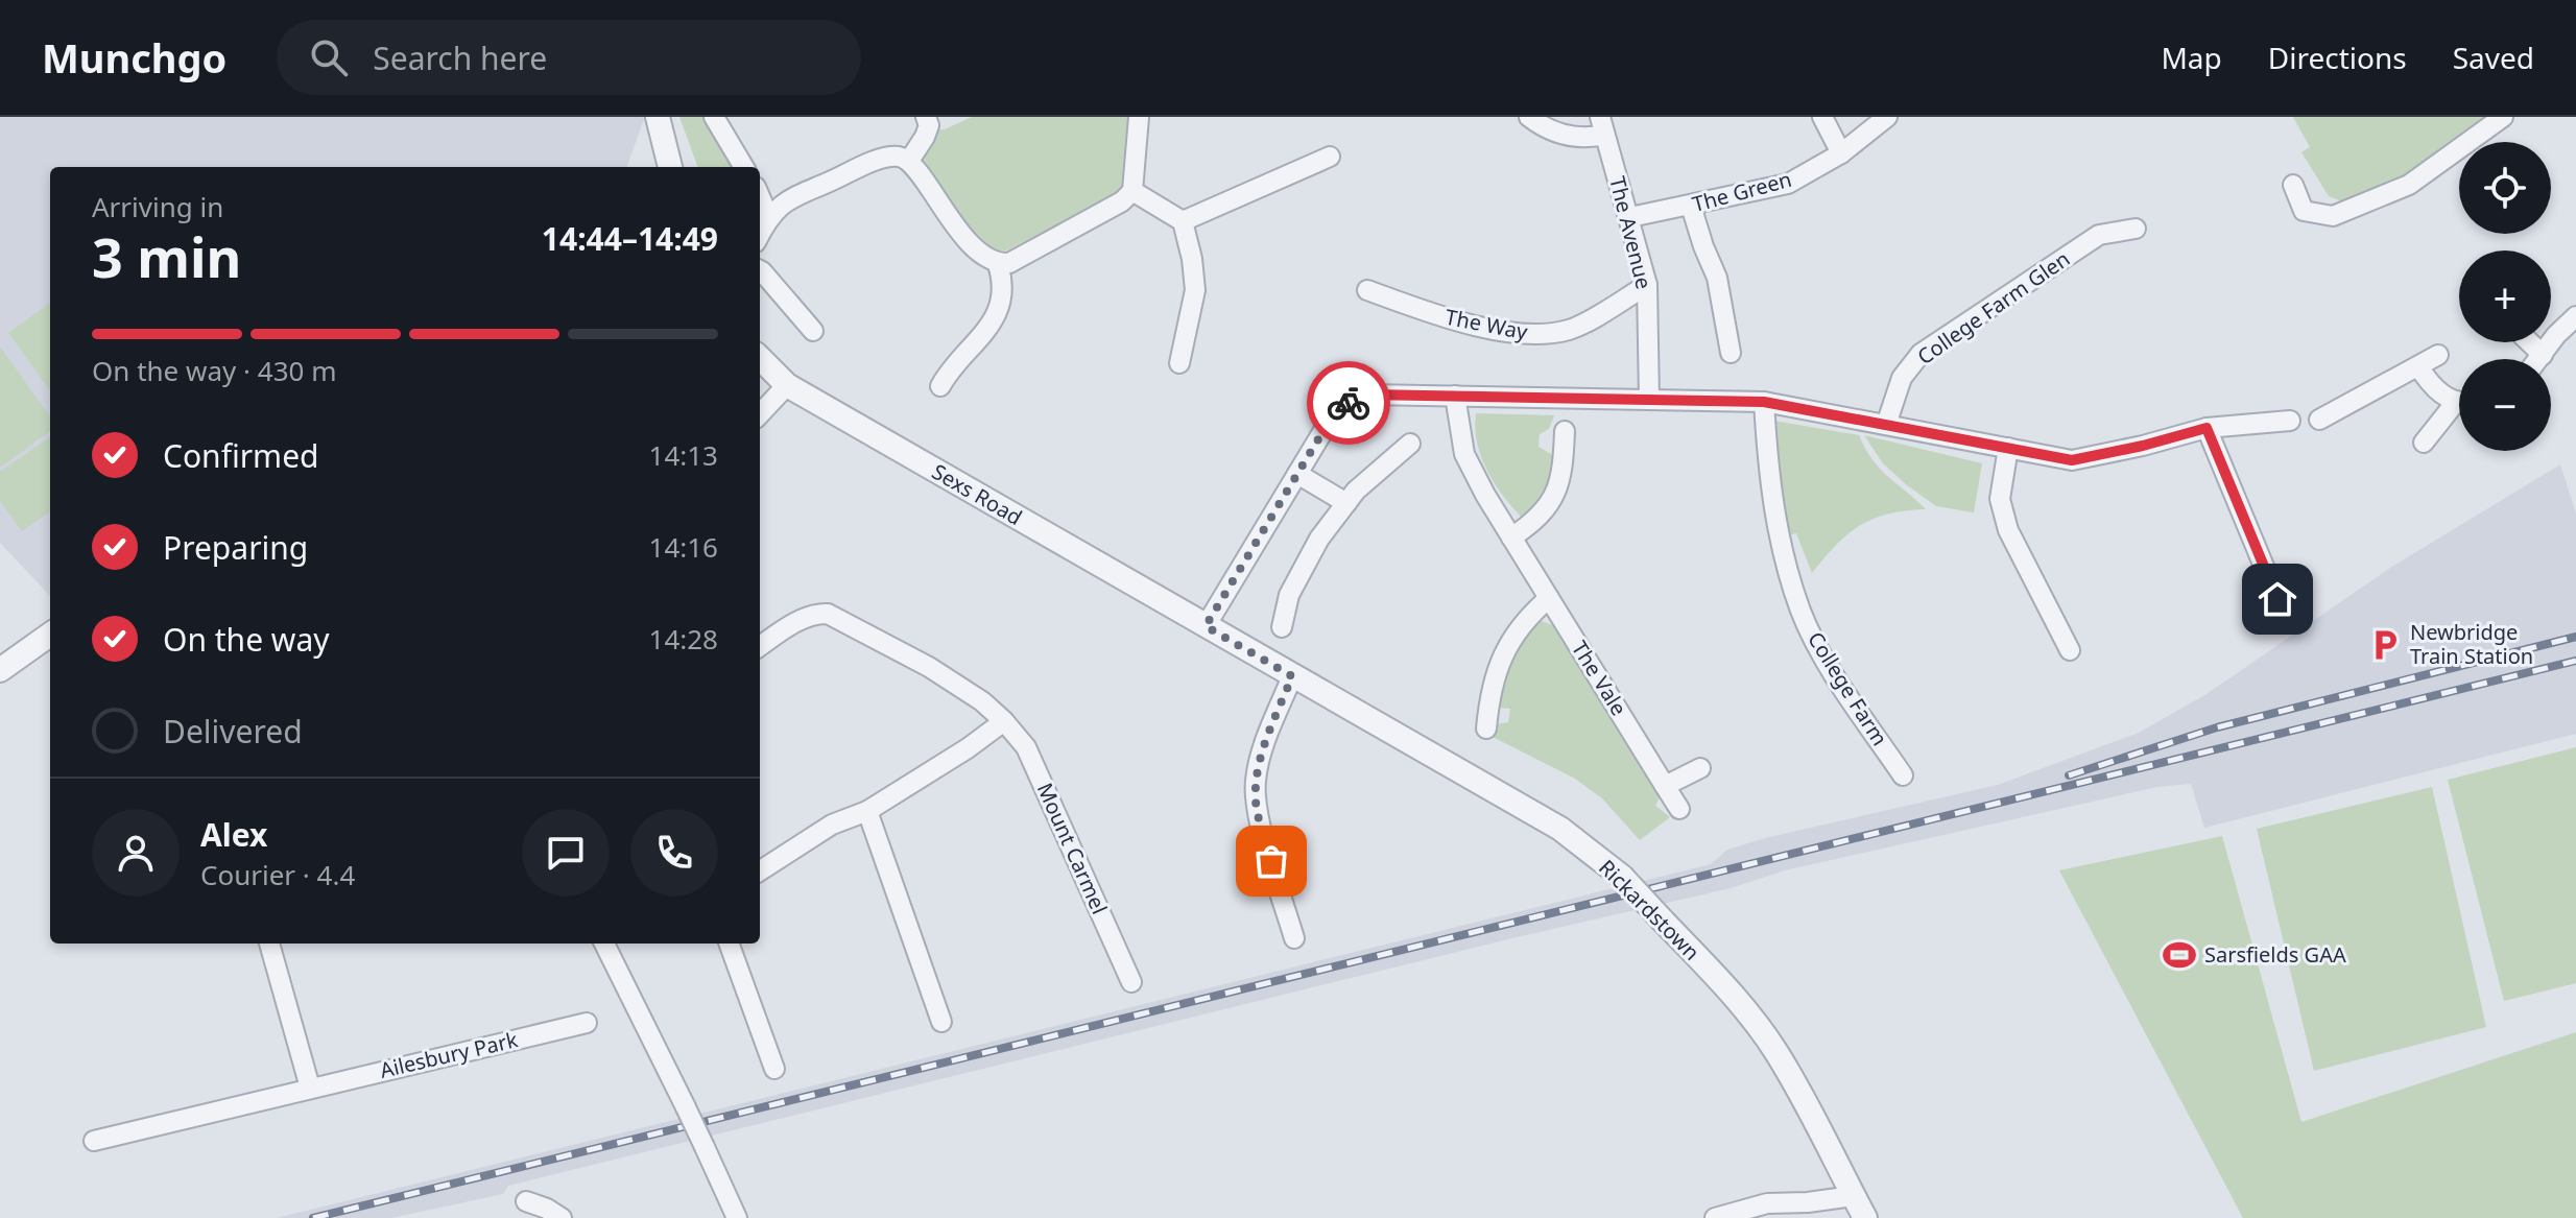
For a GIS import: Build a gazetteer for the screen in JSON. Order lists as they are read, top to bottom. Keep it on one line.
{"streets":{"street":["The Green","The Avenue","College Farm Glen","The Way","Sexs Road","The Vale","College Farm","Mount Carmel","Rickardstown","Ailesbury Park"]},"crossings":[["The Green","The Avenue"],["The Avenue","The Way"],["Sexs Road","Rickardstown"]],"places":{"parking":["Newbridge Train Station"],"sports":["Sarsfields GAA"]},"page":{"header":"Munchgo","search":"Search here","nav":["Map","Directions","Saved"],"map_buttons":["+","−"],"heading":["3 min","Arriving in","14:44–14:49"],"panel":["Alex","Courier · 4.4"],"bar":"On the way · 430 m","list":[["Confirmed","14:13"],["Preparing","14:16"],["On the way","14:28"],"Delivered"]}}
